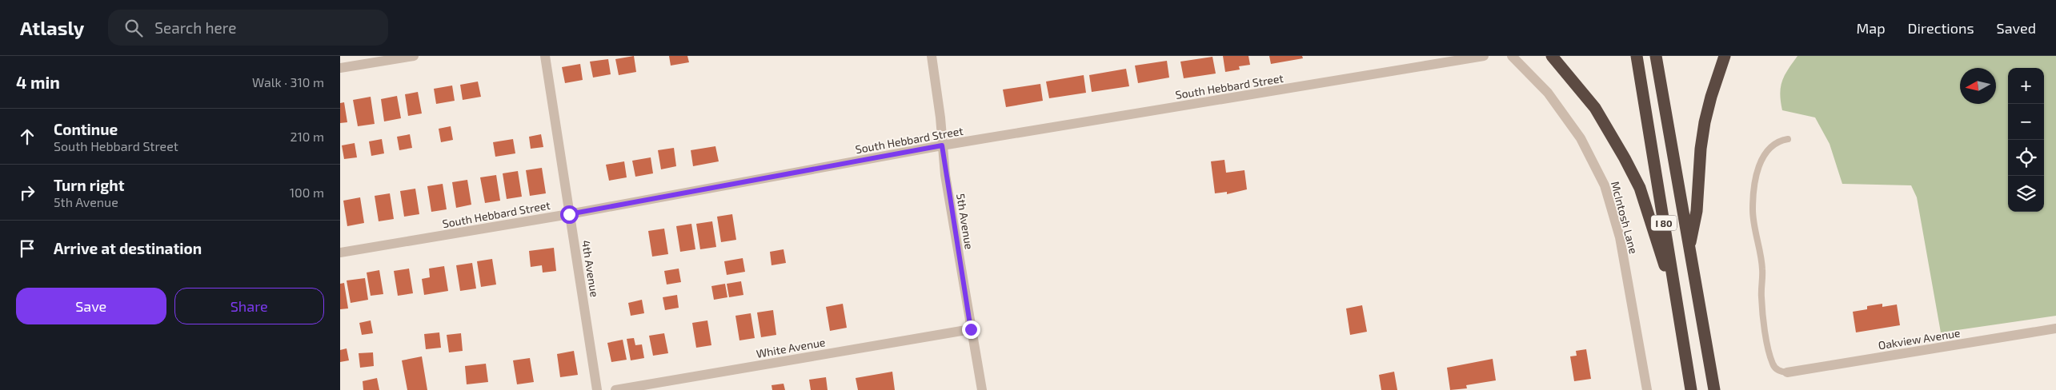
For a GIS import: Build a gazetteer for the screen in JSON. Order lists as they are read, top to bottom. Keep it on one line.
{"streets":{"highway":["I 80"],"street":["South Hebbard Street","McIntosh Lane","5th Avenue","4th Avenue","Oakview Avenue","White Avenue"]},"crossings":[["South Hebbard Street","5th Avenue"],["South Hebbard Street","4th Avenue"],["5th Avenue","White Avenue"]],"north":"left","page":{"header":"Atlasly","search":"Search here","nav":["Map","Directions","Saved"],"heading":["4 min","Walk · 310 m"],"map_buttons":["+","−"],"list":[["Continue","South Hebbard Street","210 m"],["Turn right","5th Avenue","100 m"],"Arrive at destination"],"buttons":["Save","Share"]}}
